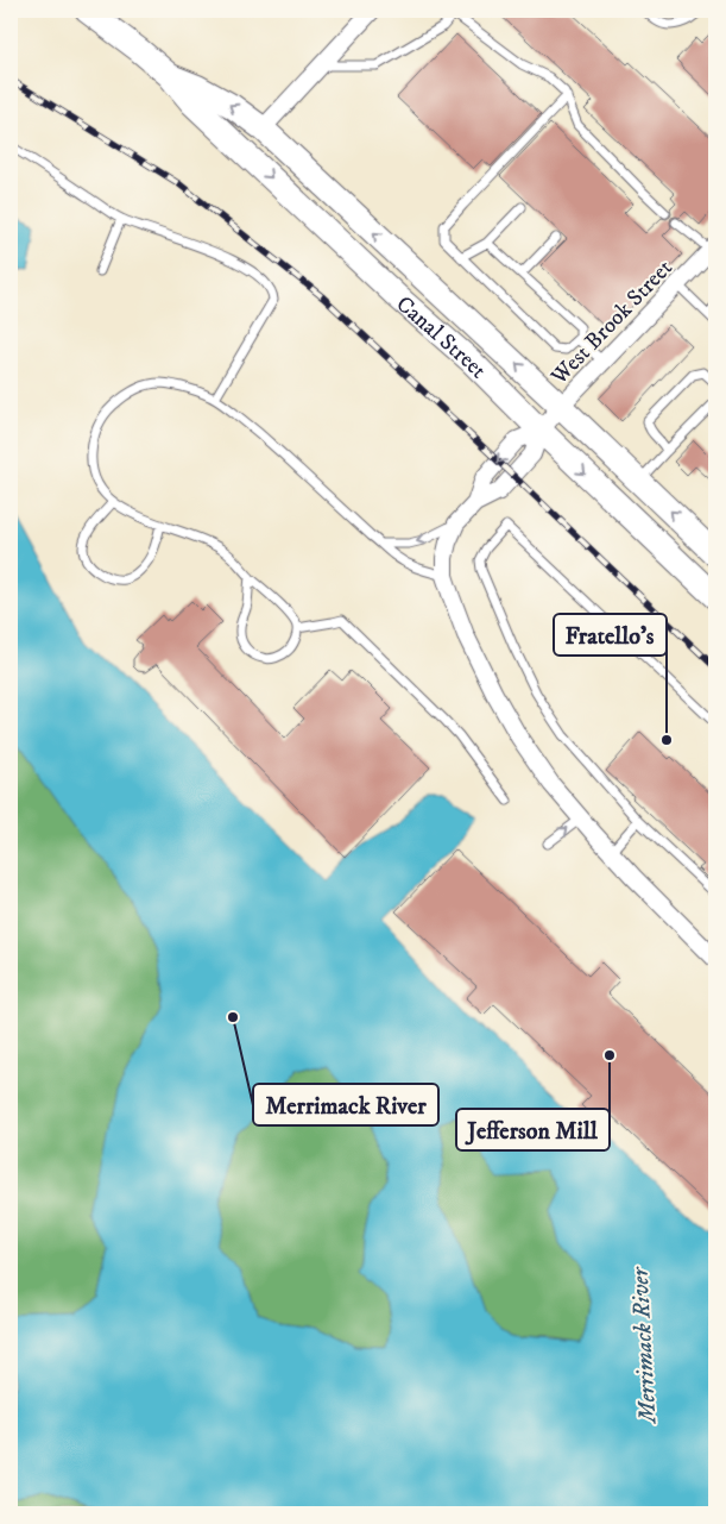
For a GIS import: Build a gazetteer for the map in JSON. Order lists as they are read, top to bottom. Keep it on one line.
{"streets":{"street":["West Brook Street","Canal Street"]},"crossings":[["West Brook Street","Canal Street"]],"water":["Merrimack River"],"places":["Fratello's","Merrimack River","Jefferson Mill"]}
